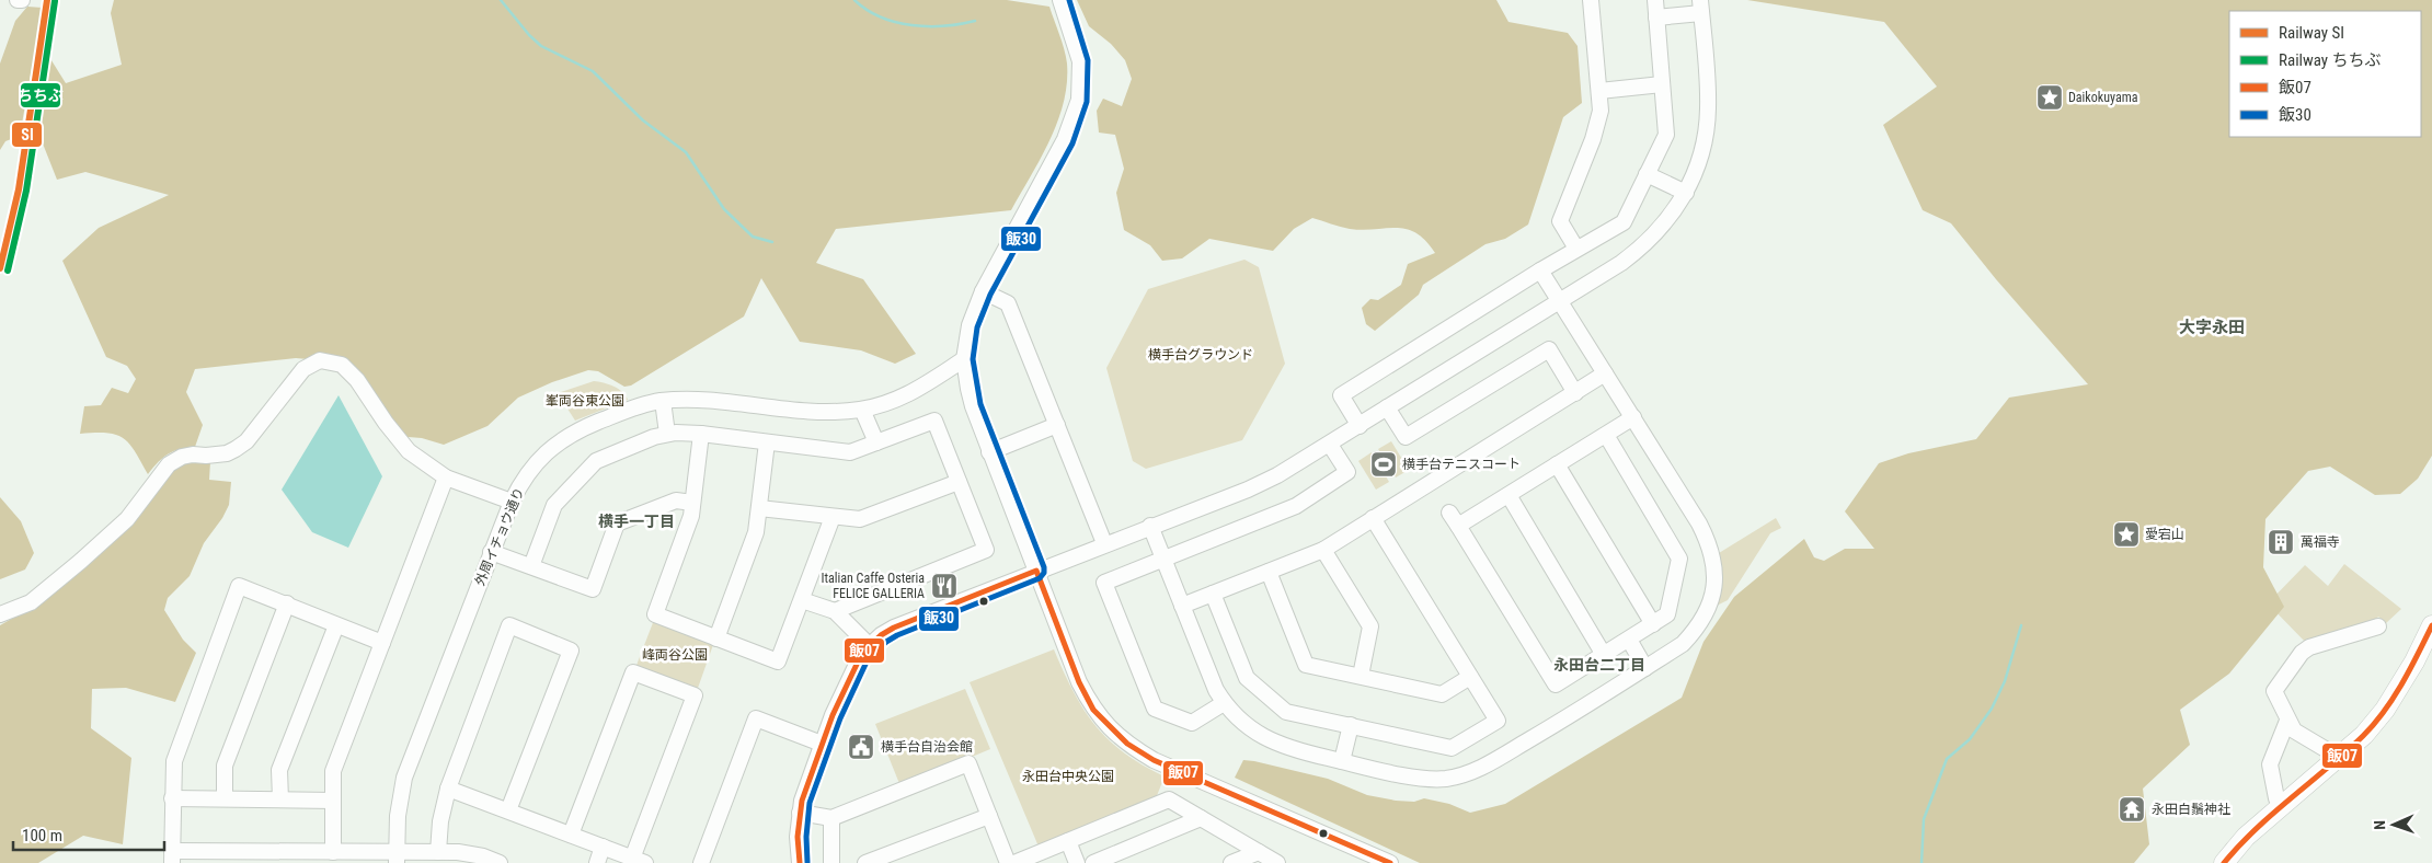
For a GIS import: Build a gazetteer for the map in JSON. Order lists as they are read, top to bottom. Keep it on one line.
{"streets":{"street":["外周イチョウ通り"]},"districts":["大字永田","横手一丁目","永田台二丁目"],"parks":["横手台グラウンド","峯両谷東公園","峰両谷公園","永田台中央公園"],"places":{"place":["Daikokuyama","愛宕山"],"sports":["横手台テニスコート"],"building":["萬福寺"],"restaurant":["Italian Caffe Osteria FELICE GALLERIA"],"public building":["横手台自治会館"],"temple":["永田白鬚神社"]},"lines":["rail line SI","transit line 飯30","rail line ちちぶ","transit line 飯07"],"legend":["Railway SI","Railway ちちぶ","飯07","飯30"],"scale_bar":"100 m","north":"left"}
